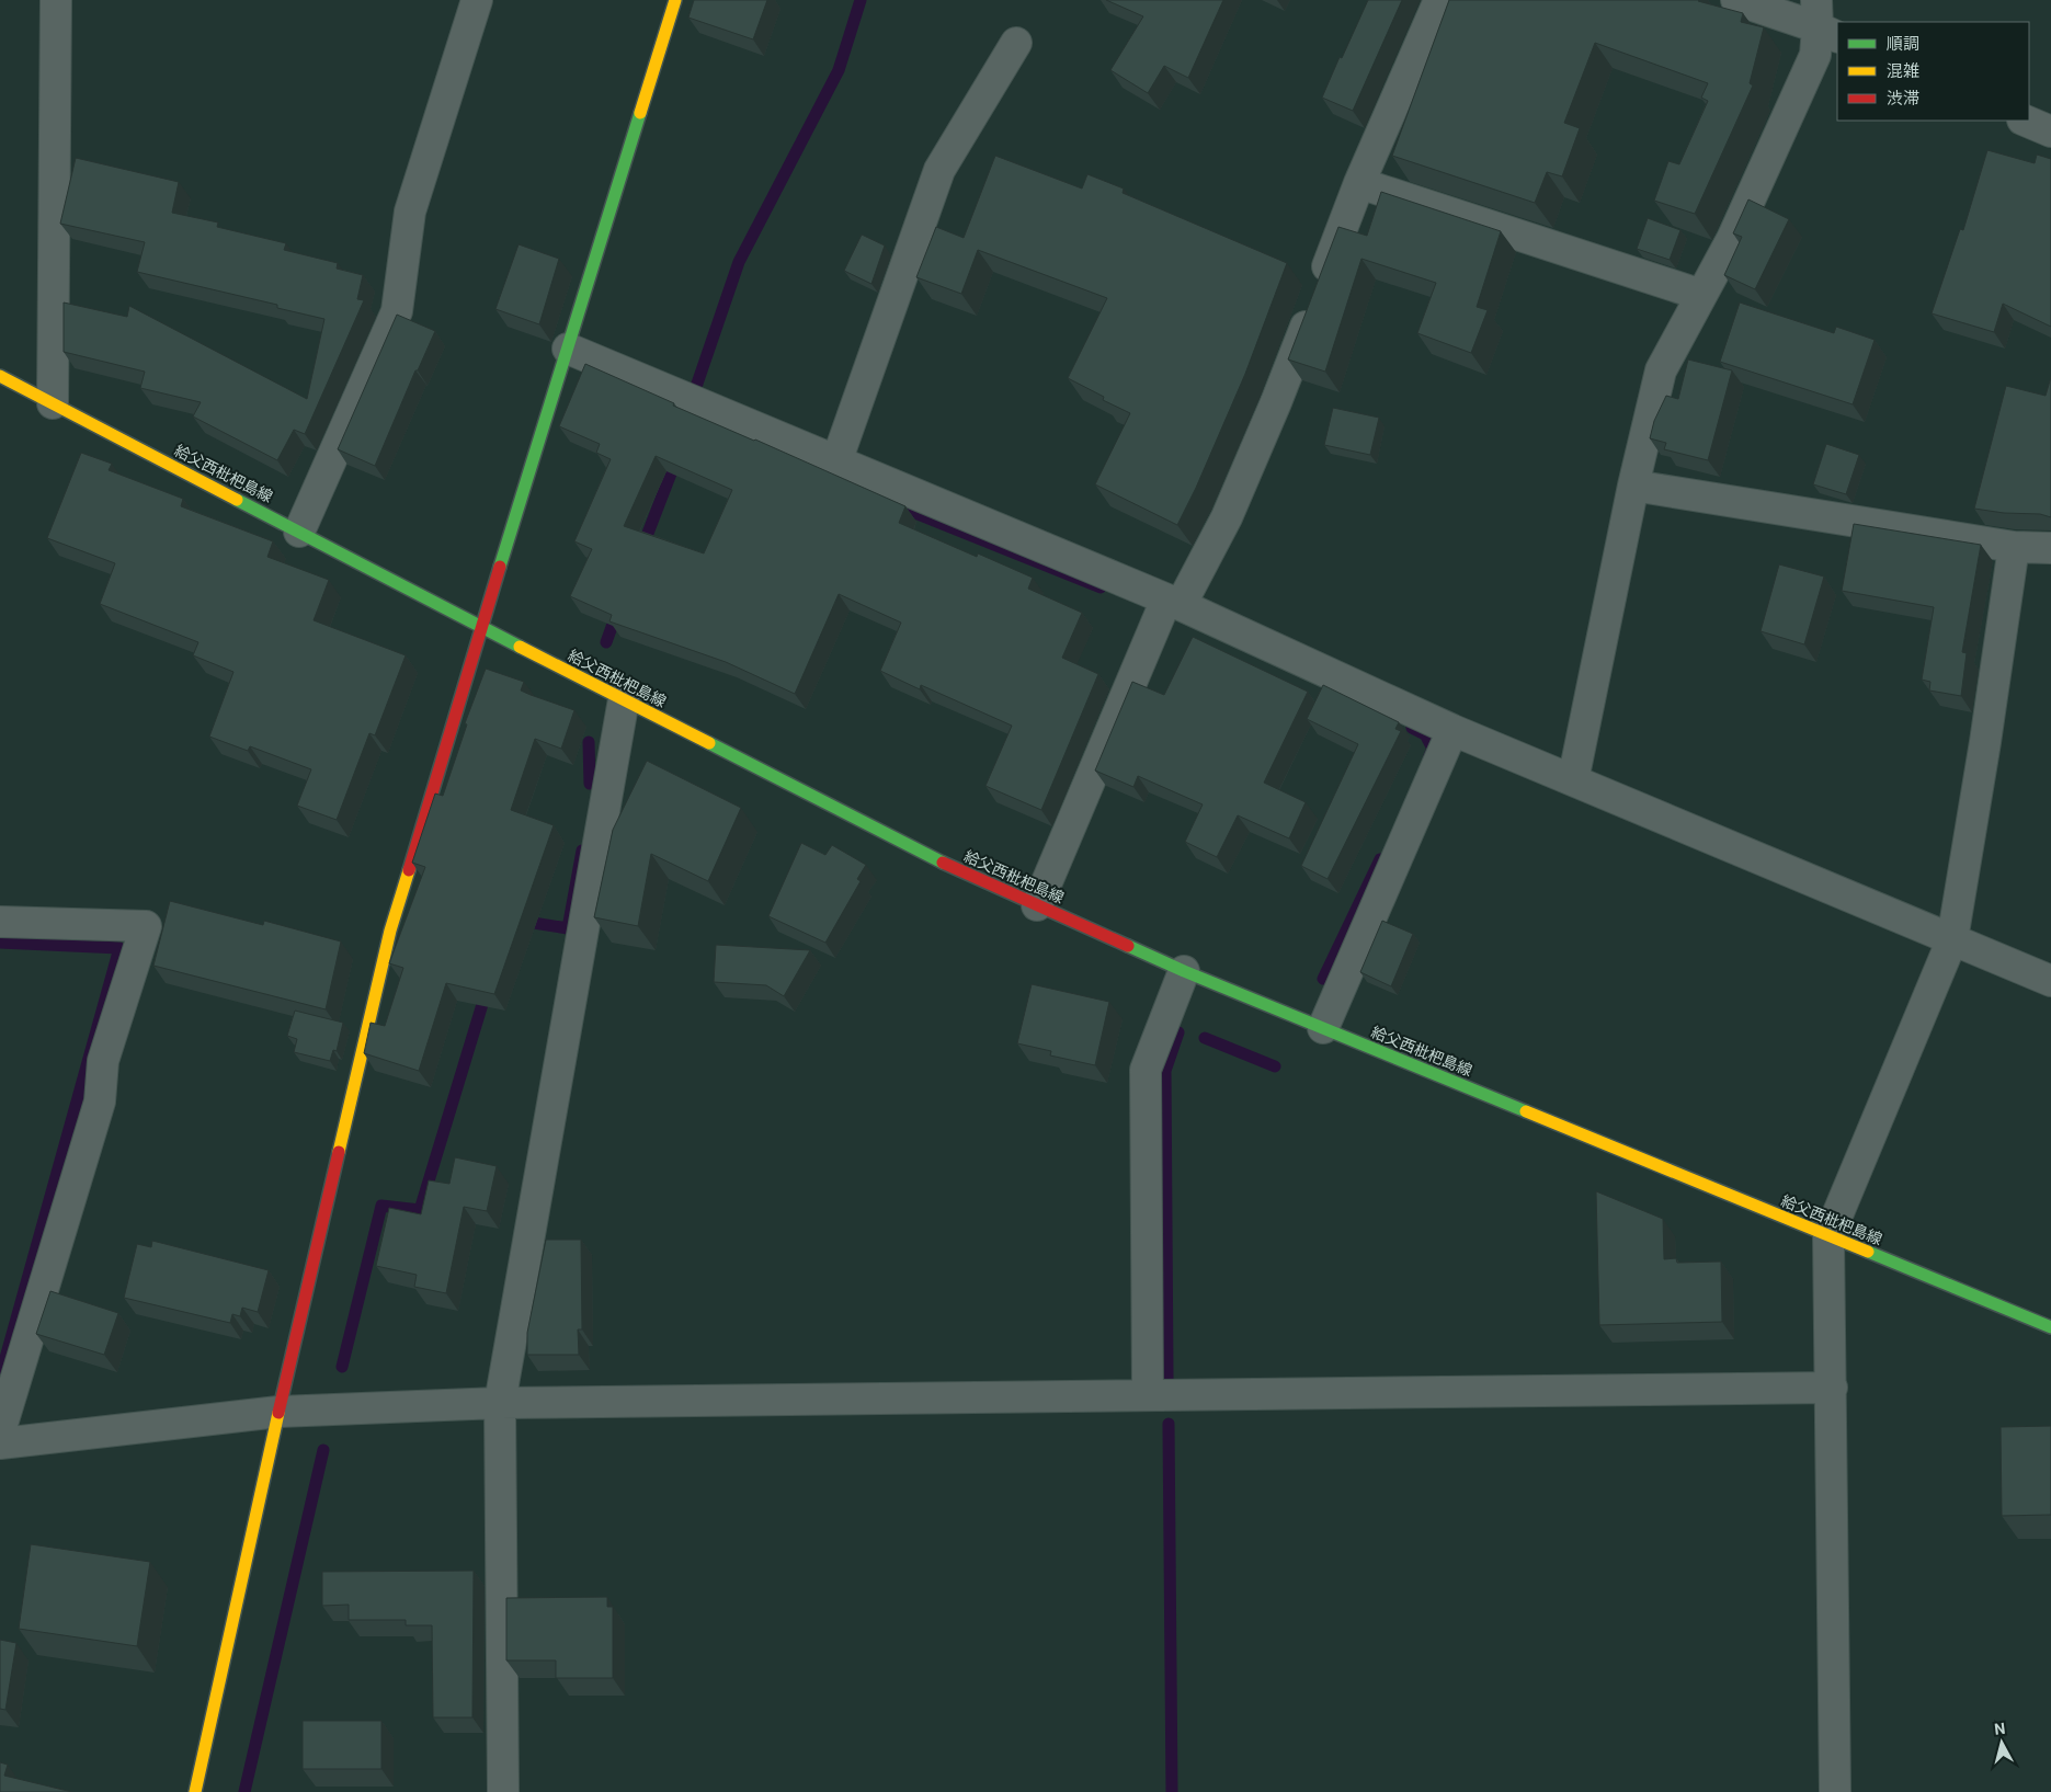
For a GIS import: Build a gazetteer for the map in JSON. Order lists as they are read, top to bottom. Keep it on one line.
{"streets":{"main road":["給父西枇杷島線"]},"legend":["順調","混雑","渋滞"],"north":"top"}
